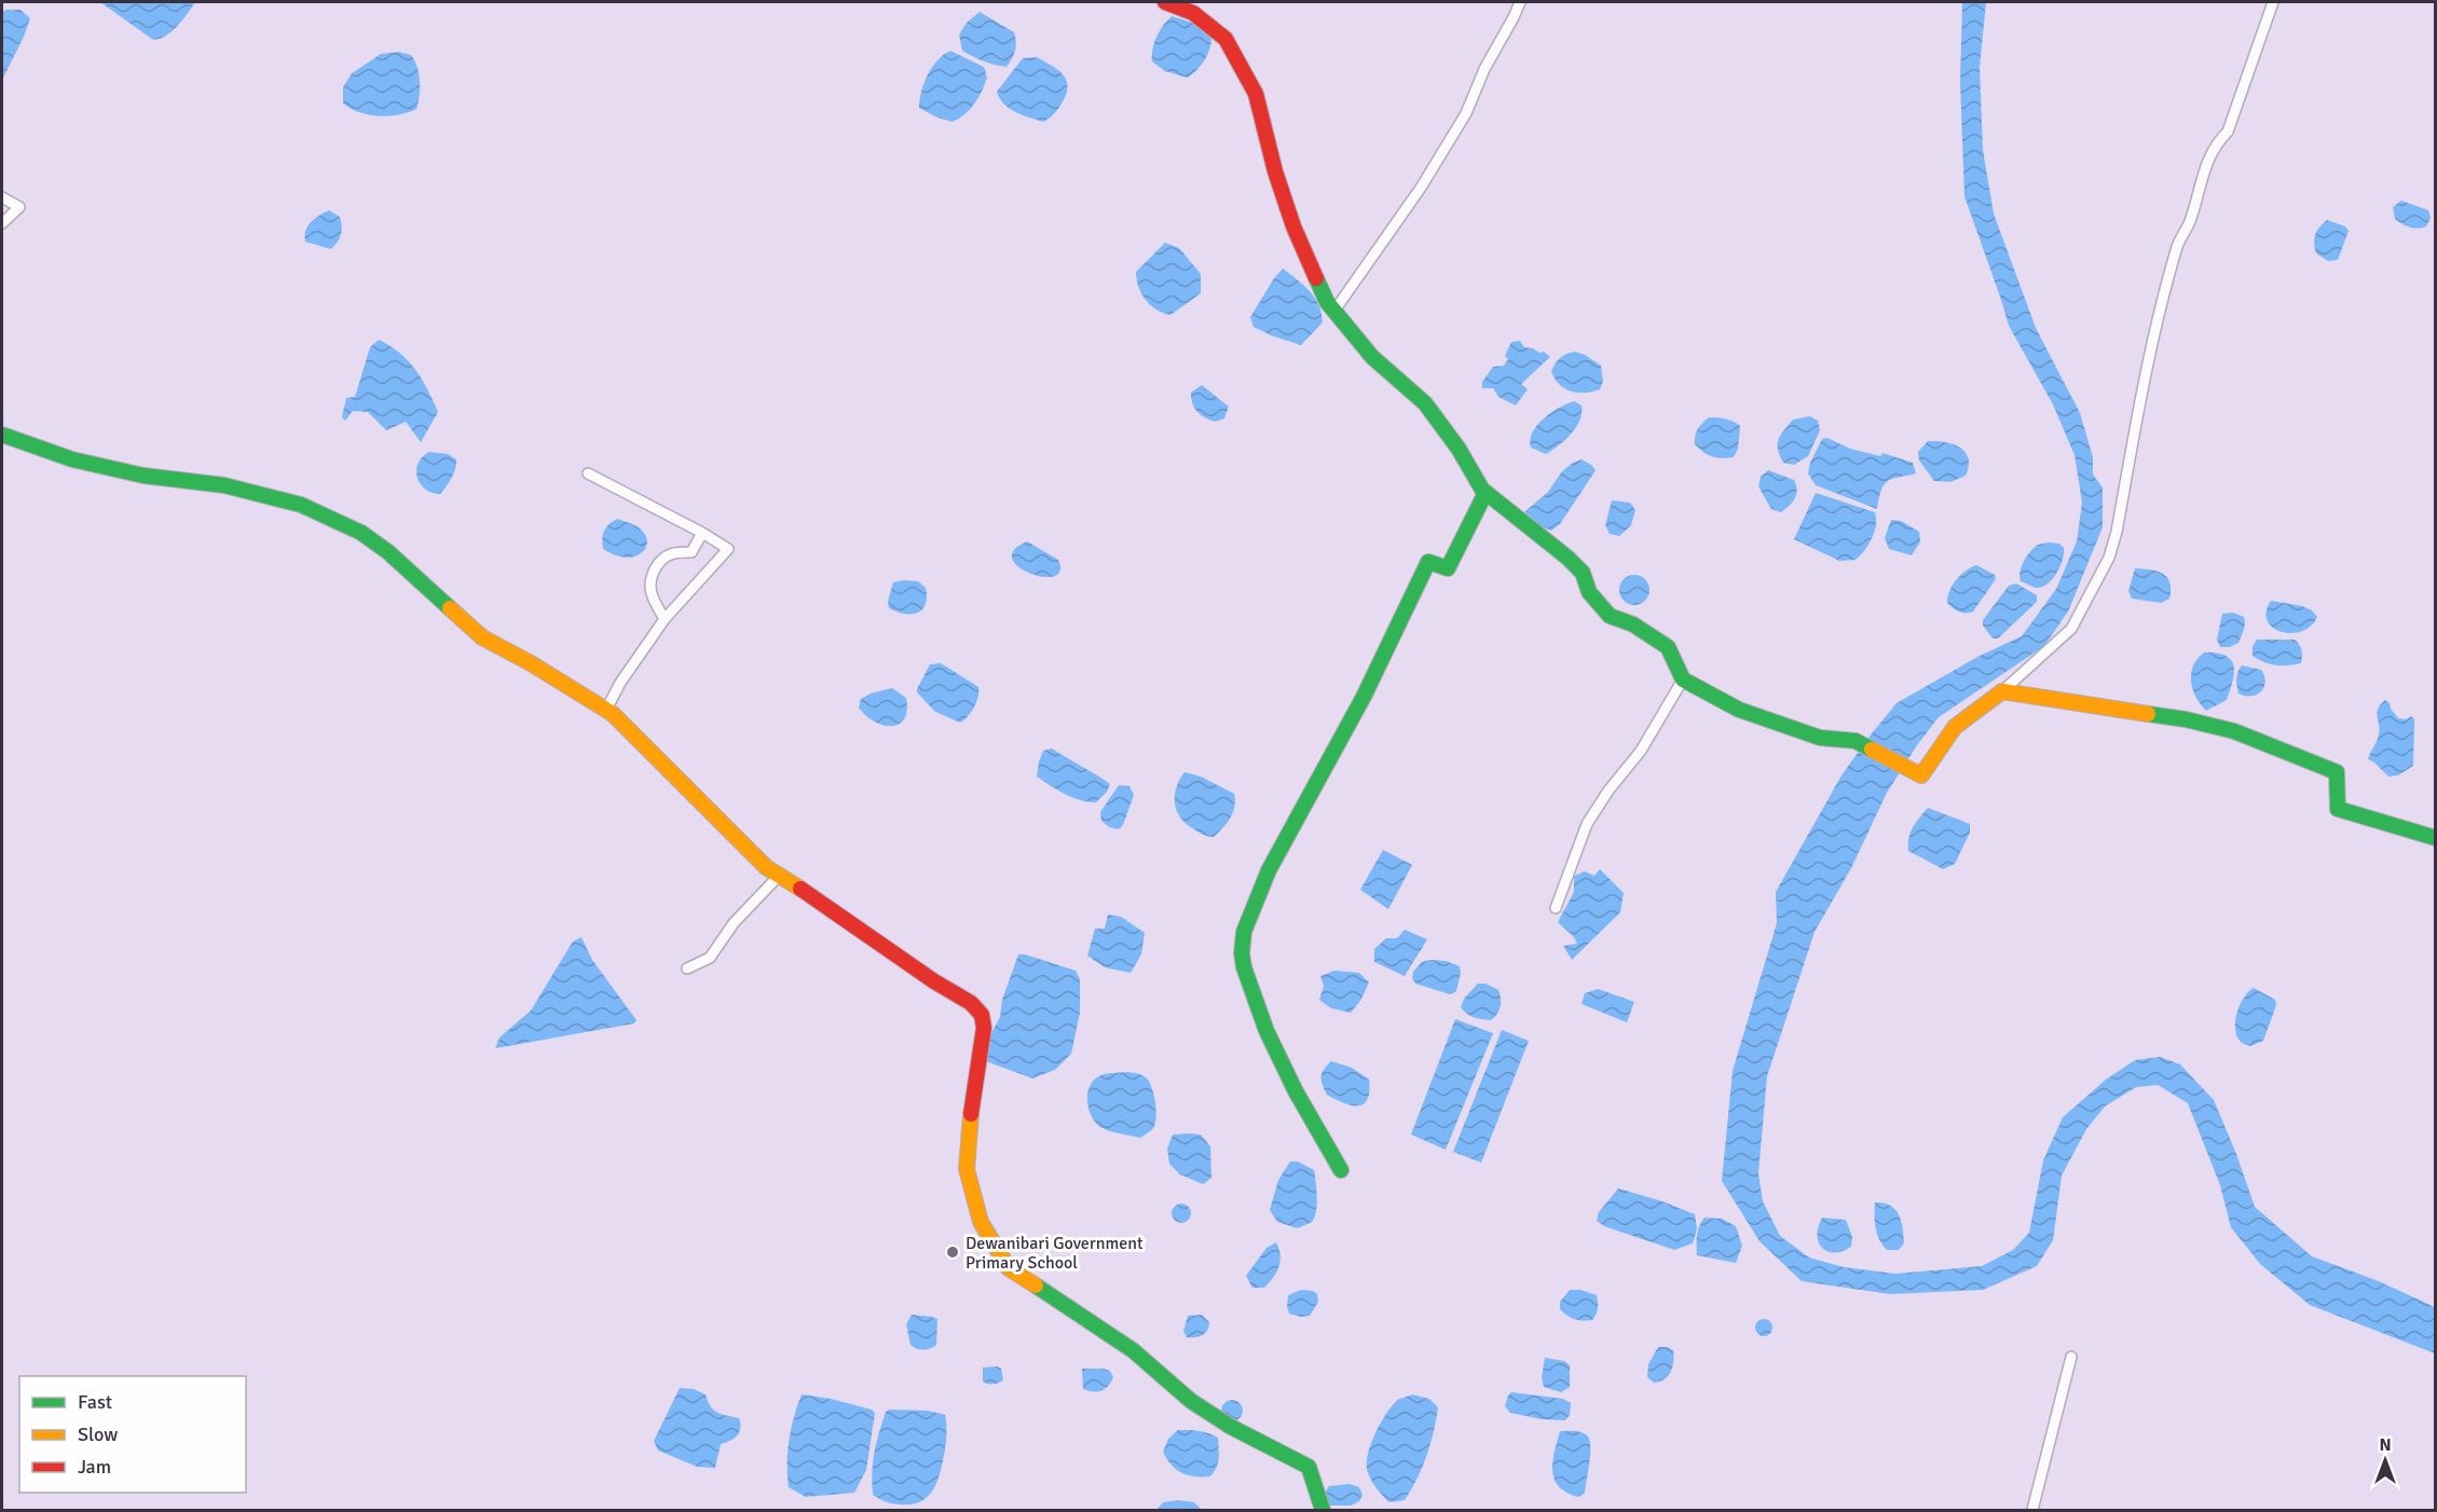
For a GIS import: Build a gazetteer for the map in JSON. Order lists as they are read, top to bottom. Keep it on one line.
{"places":["Dewanibari Government Primary School"],"legend":["Fast","Slow","Jam"],"north":"top"}
